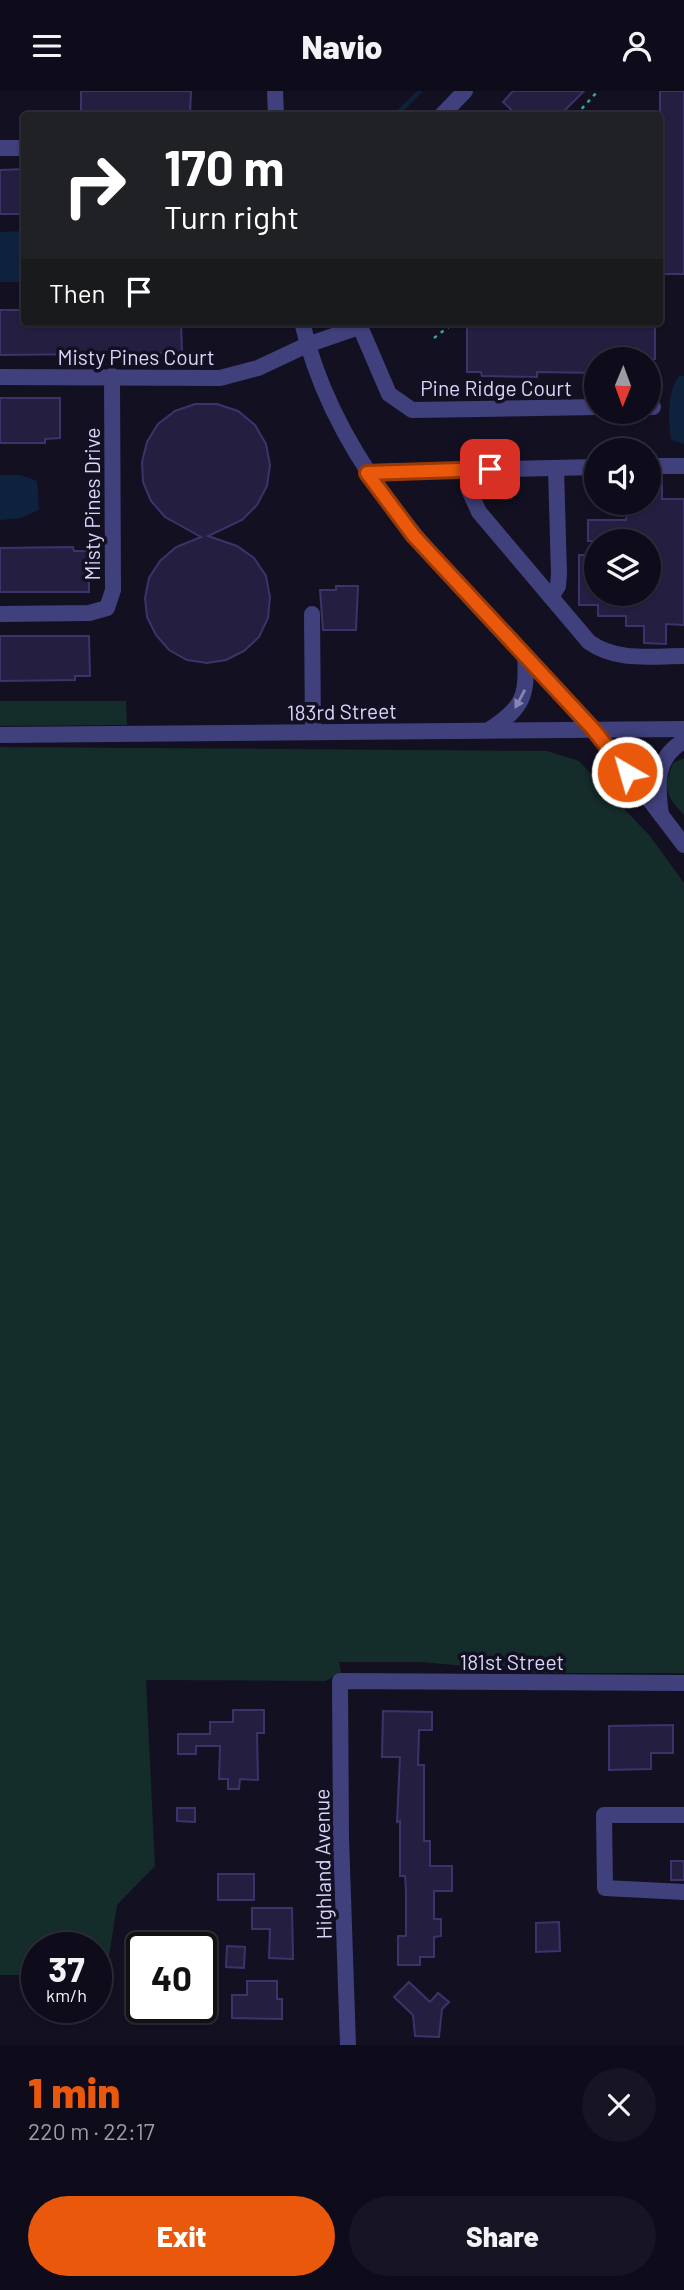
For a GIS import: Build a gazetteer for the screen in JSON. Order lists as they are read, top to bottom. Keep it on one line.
{"streets":{"street":["Misty Pines Court","Pine Ridge Court","Misty Pines Drive","183rd Street","181st Street","Highland Avenue"]},"crossings":[["Misty Pines Court","Misty Pines Drive"],["181st Street","Highland Avenue"]],"north":"bottom","page":{"header":"Navio","turn":["170 m","Turn right"],"then":"Then","speed":"37 km/h","limit":"40","heading":["1 min","220 m · 22:17"],"buttons":["Exit","Share"]}}
